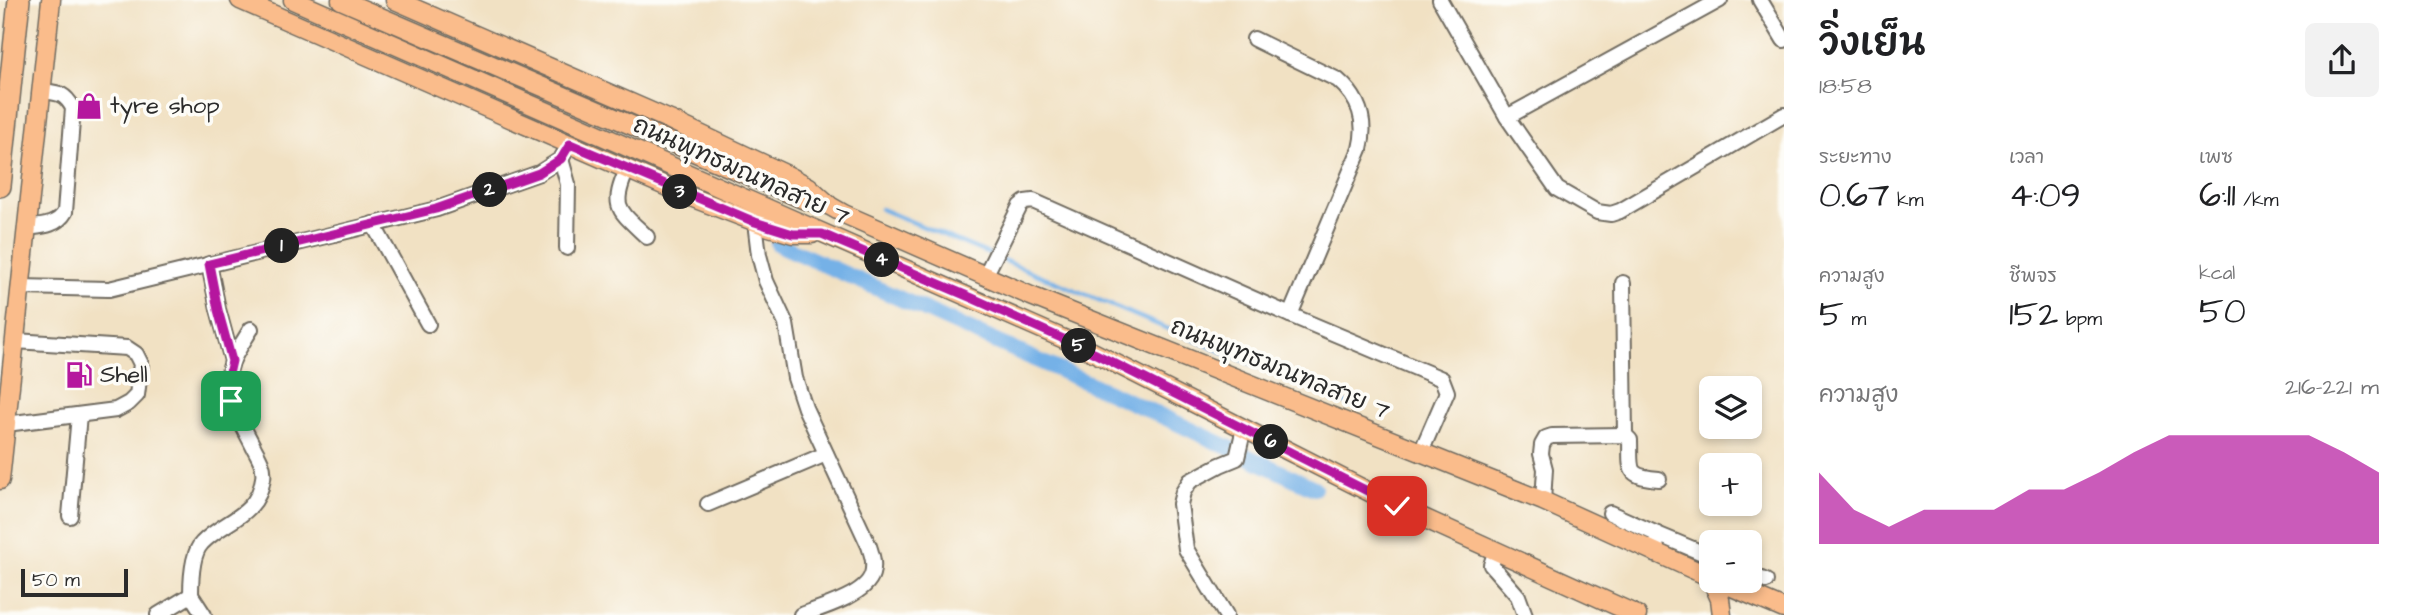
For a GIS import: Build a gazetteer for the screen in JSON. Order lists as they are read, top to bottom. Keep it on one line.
{"streets":{"main road":["ถนนพุทธมณฑลสาย 7"]},"places":{"shop":["tyre shop"],"fuel station":["Shell"]},"scale_bar":"50 m","page":{"heading":["วิ่งเย็น","18:58"],"stats":[["ระยะทาง","0.67 km"],["เวลา","4:09"],["เพซ","6:11 /km"],["ความสูง","5 m"],["ชีพจร","152 bpm"],["kcal","50"]],"pins":["2","3","1","4","5","6"],"chart":["ความสูง","216–221 m"],"map_buttons":["+","−"],"scale":"50 m"}}
